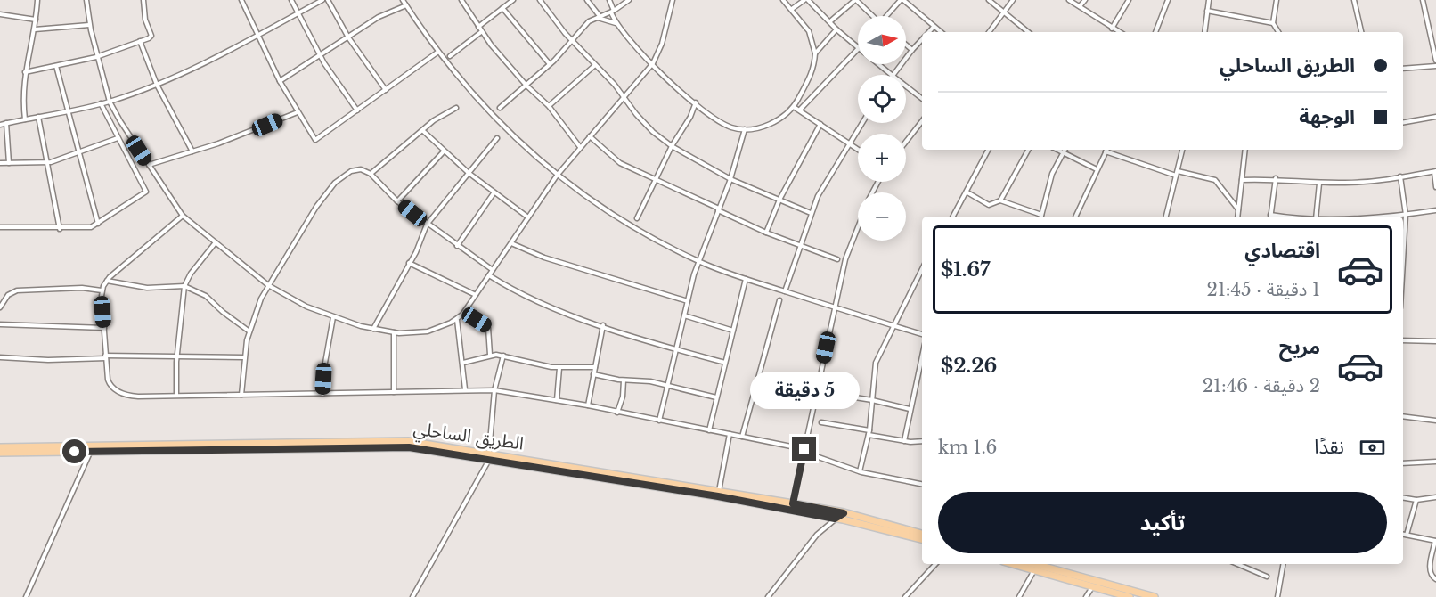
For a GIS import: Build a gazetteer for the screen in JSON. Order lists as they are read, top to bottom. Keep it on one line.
{"streets":{"highway":["الطريق الساحلي"]},"north":"right","page":{"map_buttons":["+","−"],"banner":["الطريق الساحلي","الوجهة"],"list":[{"name":"اقتصادي","note":"1 دقيقة · 21:45","value":"$1.67"},{"name":"مريح","note":"2 دقيقة · 21:46","value":"$2.26"}],"bubble":"5 دقيقة","pay":["نقدًا","1.6 km"],"buttons":"تأكيد"}}
